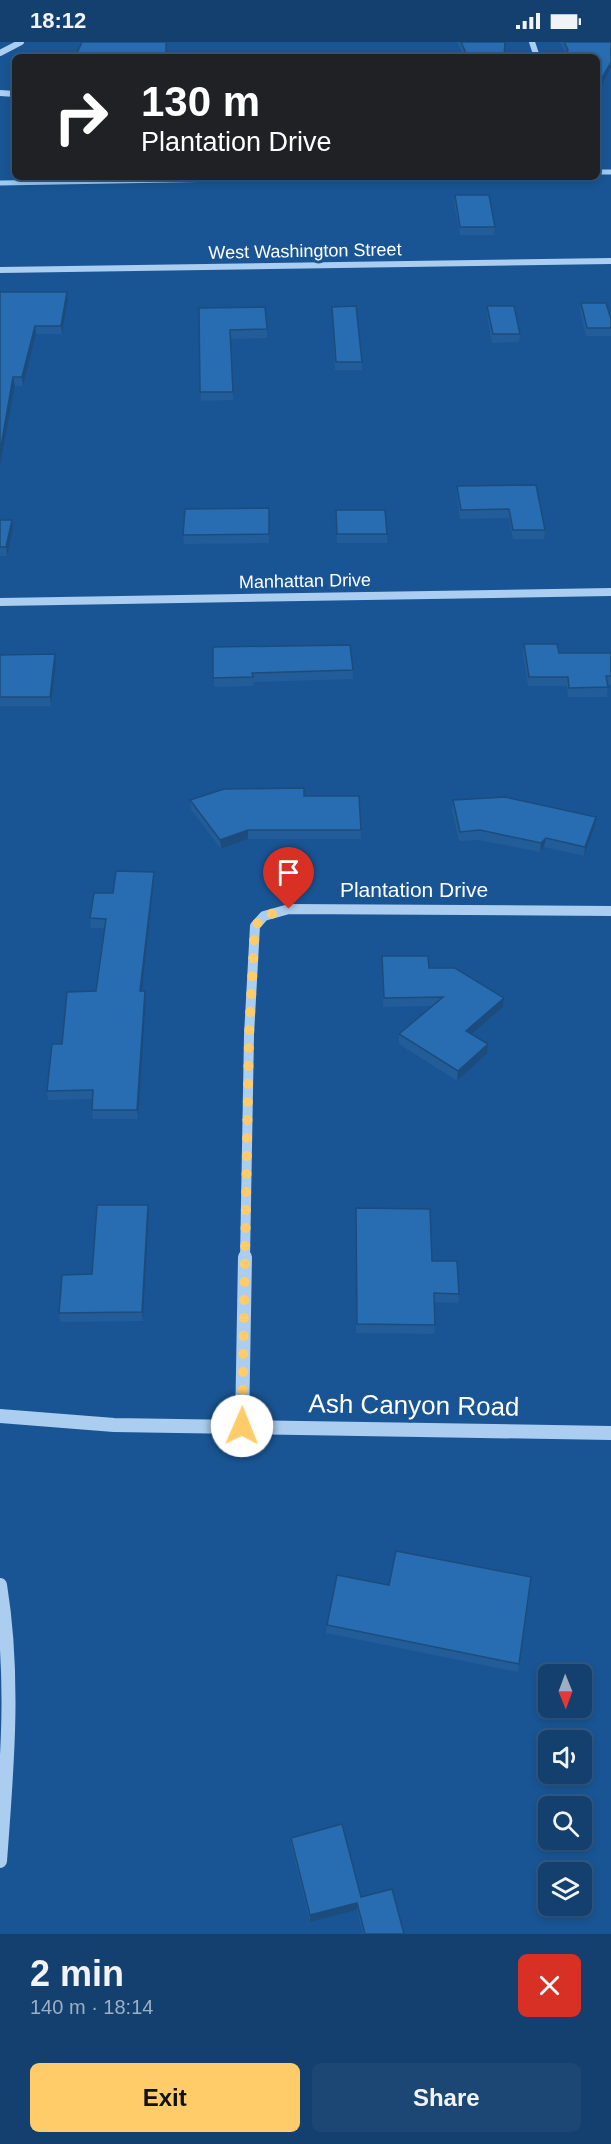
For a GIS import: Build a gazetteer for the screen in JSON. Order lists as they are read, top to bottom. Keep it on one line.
{"streets":{"street":["West Washington Street","Manhattan Drive","Plantation Drive","Ash Canyon Road"]},"crossings":[["Plantation Drive","Ash Canyon Road"]],"north":"bottom","page":{"status":"18:12","turn":["130 m","Plantation Drive"],"heading":["2 min","140 m · 18:14"],"buttons":["Exit","Share"]}}
